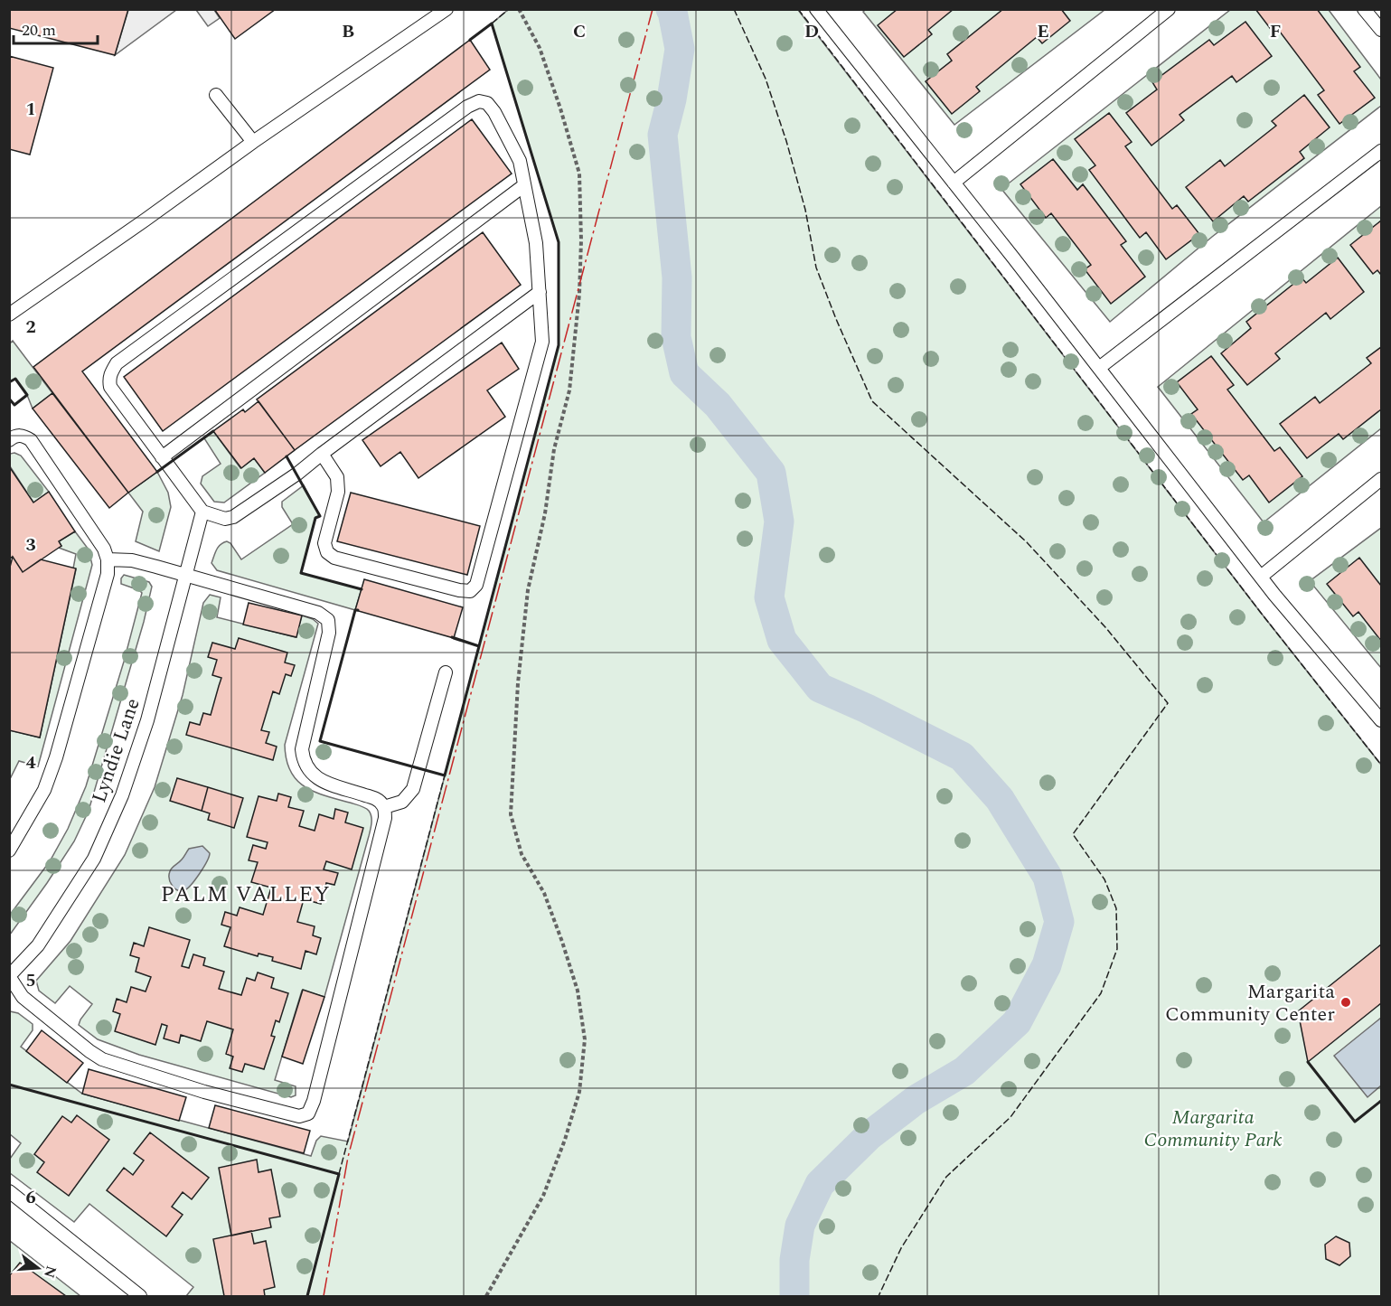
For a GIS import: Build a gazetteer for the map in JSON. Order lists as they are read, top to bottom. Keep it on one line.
{"streets":{"lane":["Lyndie Lane"]},"districts":["PALM VALLEY"],"parks":["Margarita Community Park"],"places":["Margarita Community Center"],"scale_bar":"20 m","north":"right","grid":{"columns":["B","C","D","E","F"],"rows":["1","2","3","4","5","6"]}}
